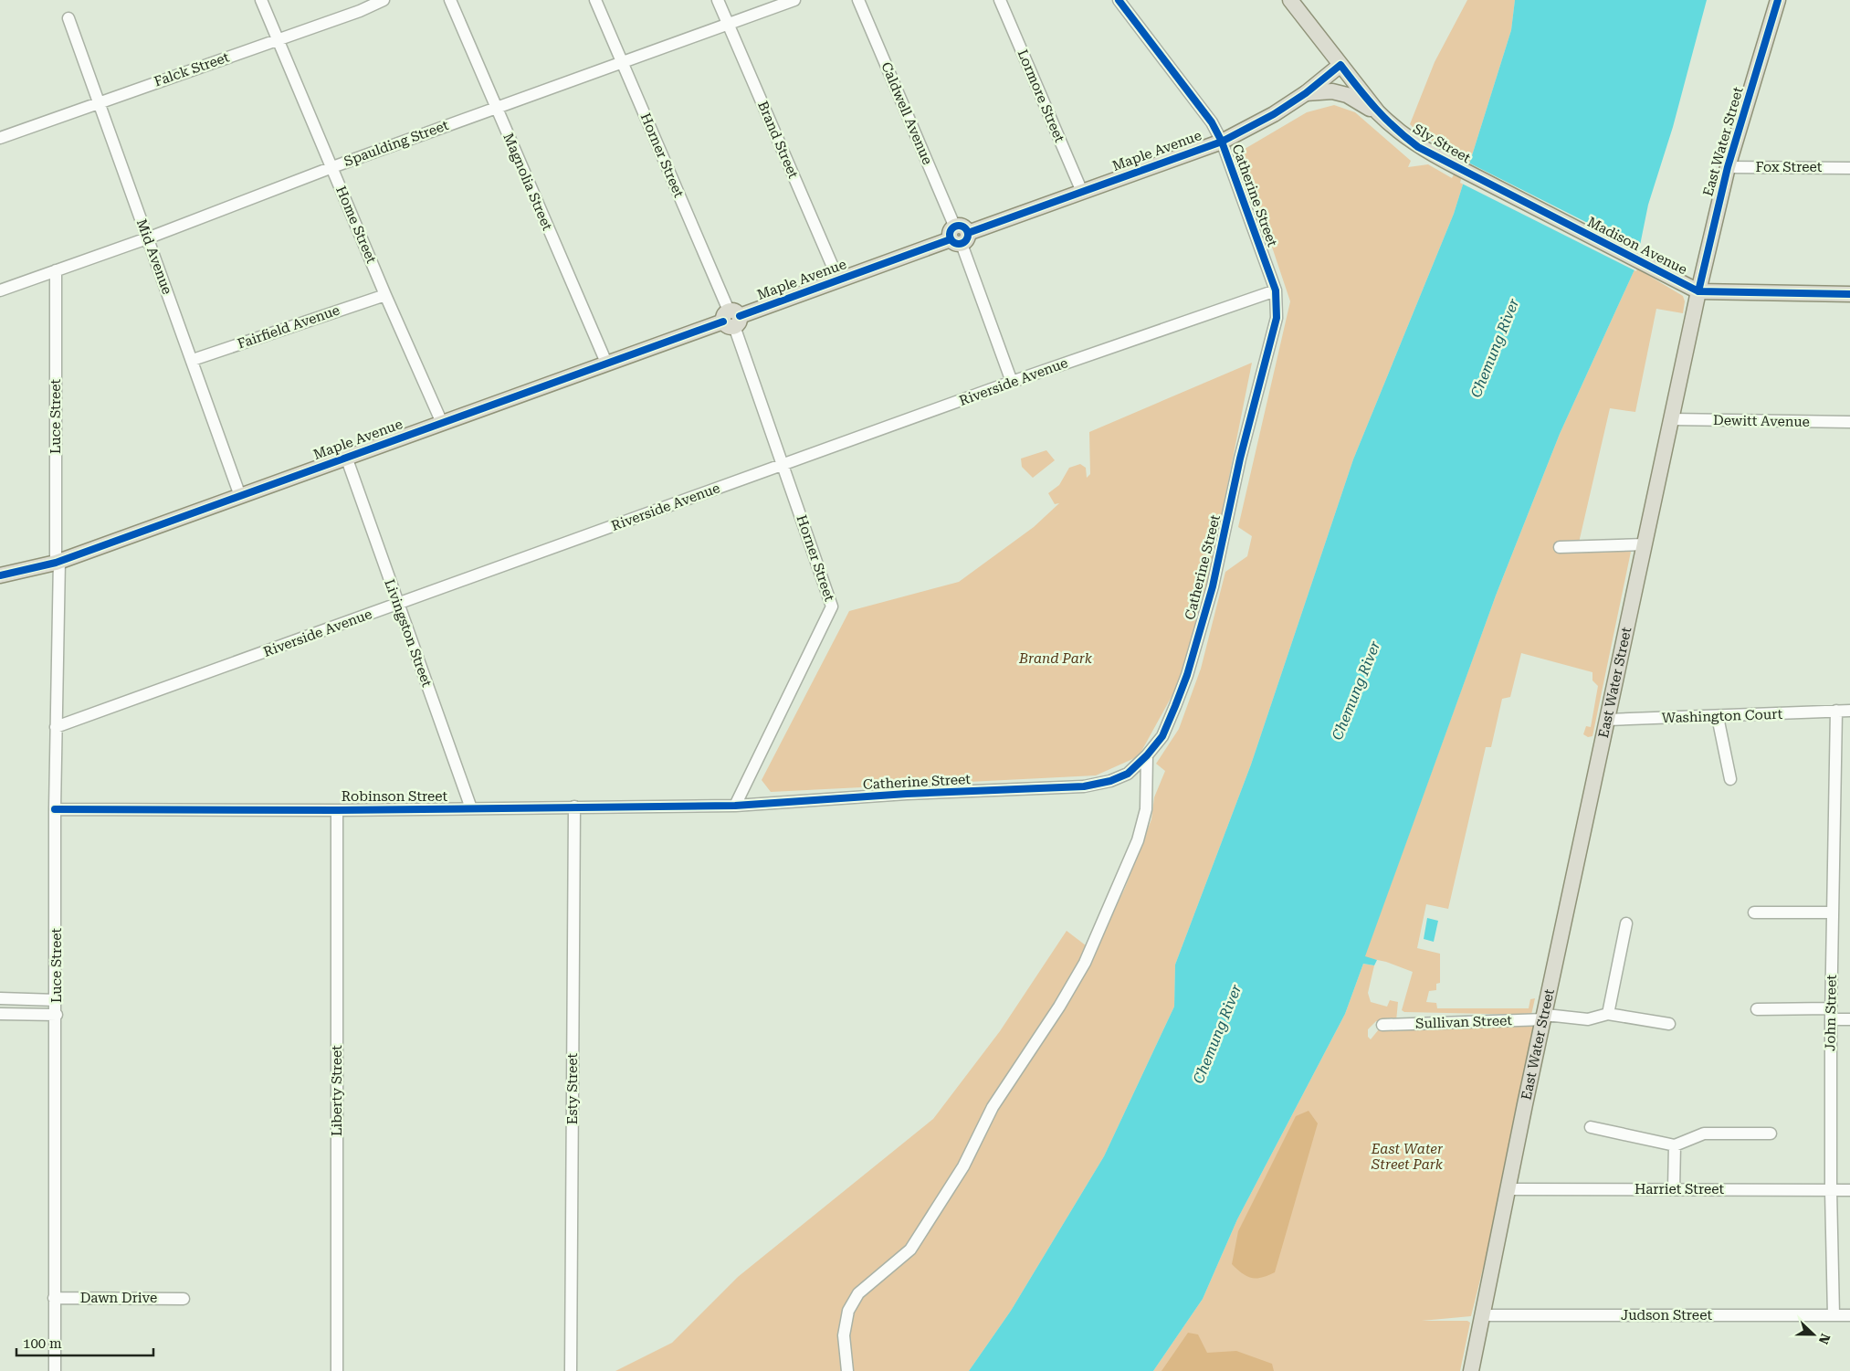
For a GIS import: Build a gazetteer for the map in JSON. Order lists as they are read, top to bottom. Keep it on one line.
{"streets":{"main road":["East Water Street","Sly Street","Maple Avenue","Madison Avenue"],"street":["Falck Street","Lormore Street","Caldwell Avenue","Brand Street","Spaulding Street","Horner Street","Fox Street","Magnolia Street","Catherine Street","Home Street","Mid Avenue","Fairfield Avenue","Riverside Avenue","Luce Street","Dewitt Avenue","Livingston Street","Washington Court","Robinson Street","John Street","Sullivan Street","Esty Street","Liberty Street","Harriet Street","Dawn Drive","Judson Street"]},"crossings":[["Falck Street","Home Street"],["Falck Street","Mid Avenue"],["Lormore Street","Maple Avenue"],["Caldwell Avenue","Maple Avenue"],["Caldwell Avenue","Riverside Avenue"],["Brand Street","Spaulding Street"],["Brand Street","Maple Avenue"],["East Water Street","Fox Street"],["East Water Street","Madison Avenue"],["East Water Street","Dewitt Avenue"],["East Water Street","Washington Court"],["East Water Street","Sullivan Street"],["East Water Street","Harriet Street"],["East Water Street","Judson Street"],["Spaulding Street","Horner Street"],["Spaulding Street","Magnolia Street"],["Spaulding Street","Home Street"],["Spaulding Street","Mid Avenue"],["Spaulding Street","Luce Street"],["Sly Street","Maple Avenue"],["Sly Street","Madison Avenue"],["Maple Avenue","Horner Street"],["Maple Avenue","Magnolia Street"],["Maple Avenue","Catherine Street"],["Maple Avenue","Home Street"],["Maple Avenue","Mid Avenue"],["Maple Avenue","Luce Street"],["Maple Avenue","Livingston Street"],["Horner Street","Catherine Street"],["Horner Street","Riverside Avenue"],["Horner Street","Robinson Street"],["Catherine Street","Riverside Avenue"],["Catherine Street","Robinson Street"],["Home Street","Fairfield Avenue"],["Mid Avenue","Fairfield Avenue"],["Riverside Avenue","Luce Street"],["Riverside Avenue","Livingston Street"],["Luce Street","Robinson Street"],["Luce Street","Dawn Drive"],["Livingston Street","Robinson Street"],["Washington Court","John Street"],["Robinson Street","Esty Street"],["Robinson Street","Liberty Street"],["John Street","Harriet Street"],["John Street","Judson Street"]],"water":["Chemung River"],"parks":["Brand Park","East Water Street Park"],"scale_bar":"100 m","north":"right"}
